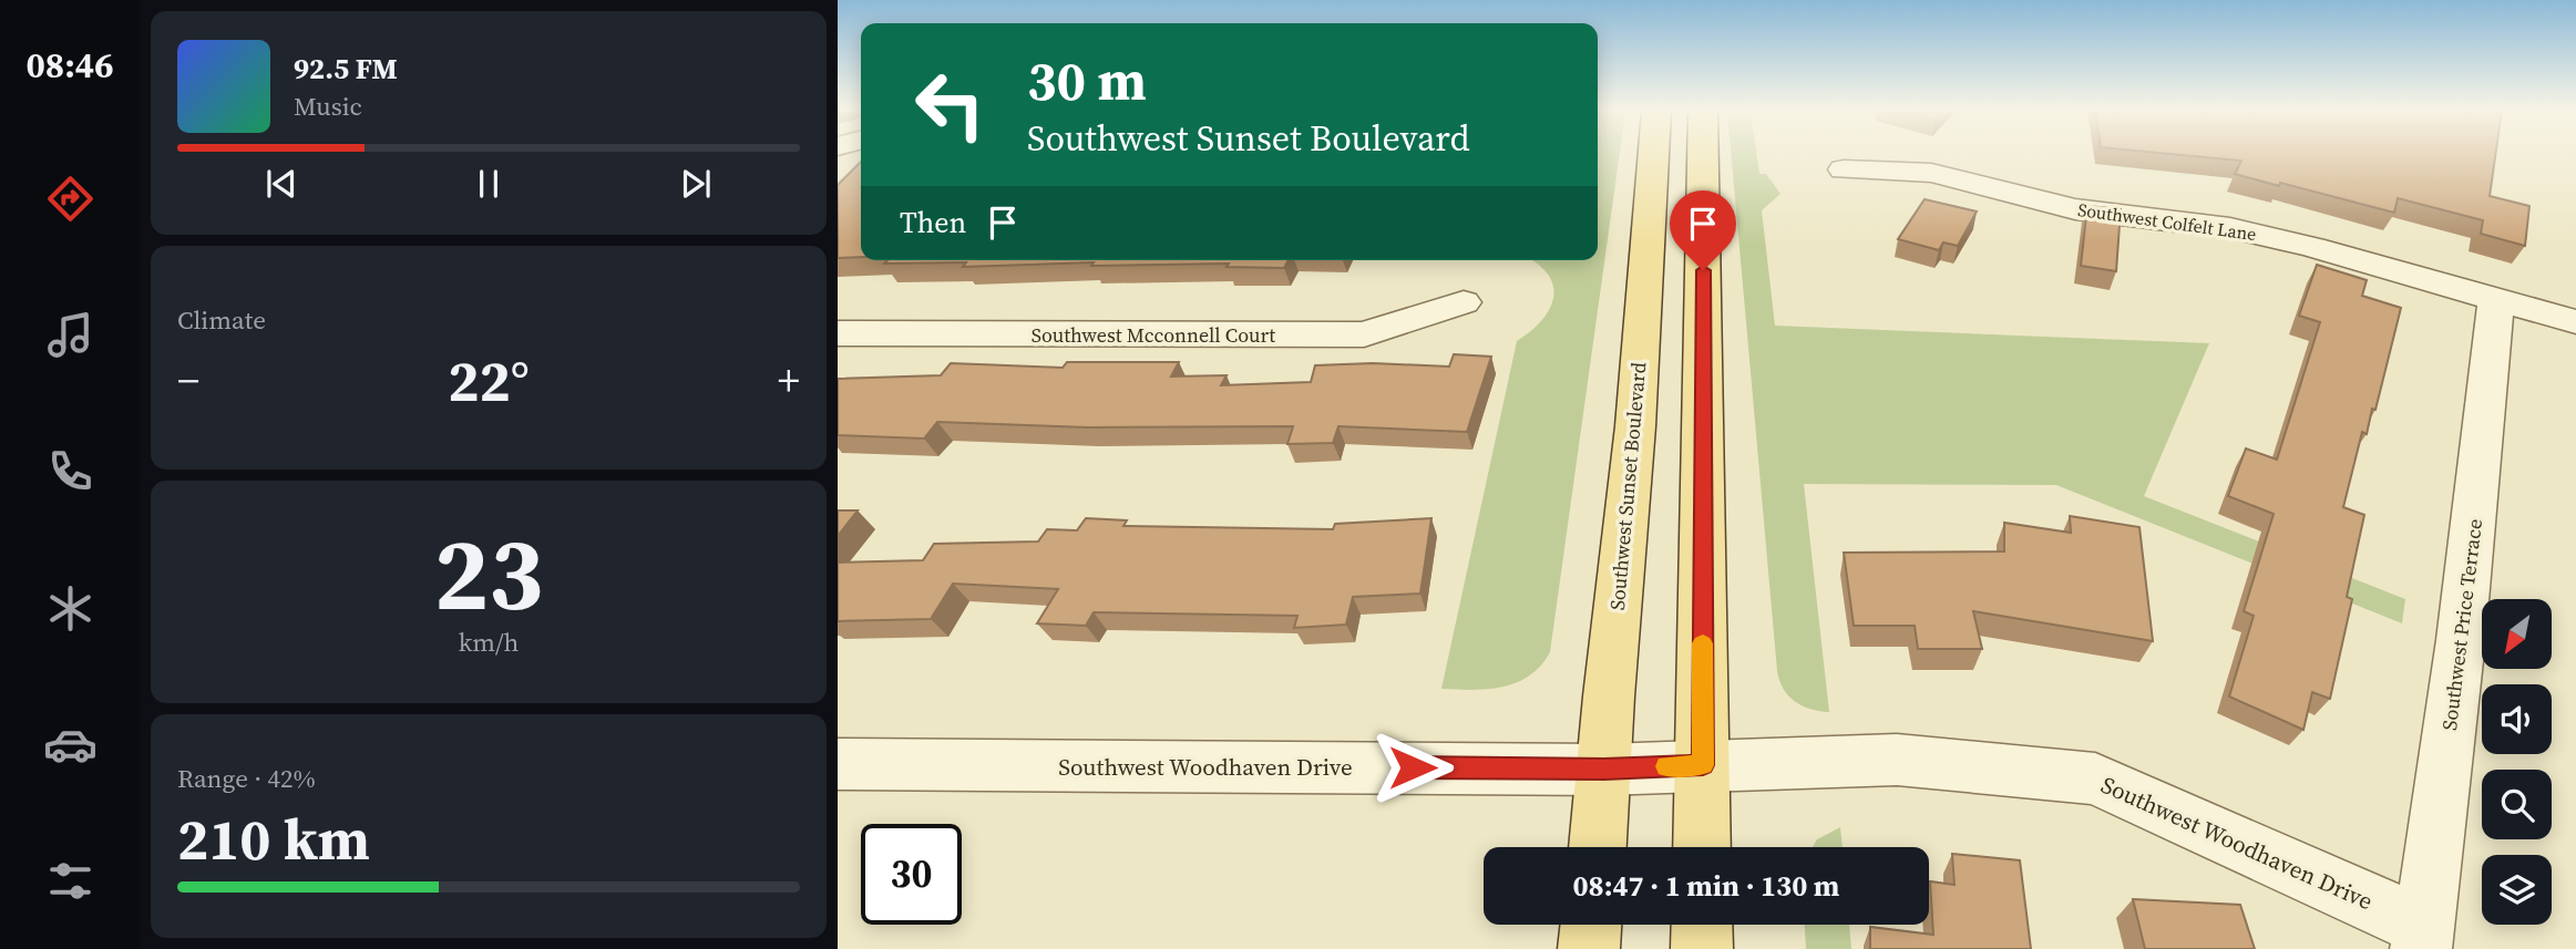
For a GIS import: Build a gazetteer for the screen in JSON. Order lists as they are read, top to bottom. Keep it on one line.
{"streets":{"main road":["Southwest Sunset Boulevard"],"street":["Southwest Colfelt Lane","Southwest Mcconnell Court","Southwest Price Terrace","Southwest Woodhaven Drive"]},"crossings":[["Southwest Colfelt Lane","Southwest Price Terrace"],["Southwest Sunset Boulevard","Southwest Woodhaven Drive"],["Southwest Price Terrace","Southwest Woodhaven Drive"]],"north":"bottom left","page":{"tabs":"08:46","turn":["30 m","Southwest Sunset Boulevard"],"song":["92.5 FM","Music"],"then":"Then","tile":["Climate",["23","km/h"],["Range · 42%","210 km"]],"heat":["−","22°","+"],"limit":"30","trip":"08:47 · 1 min · 130 m"}}
